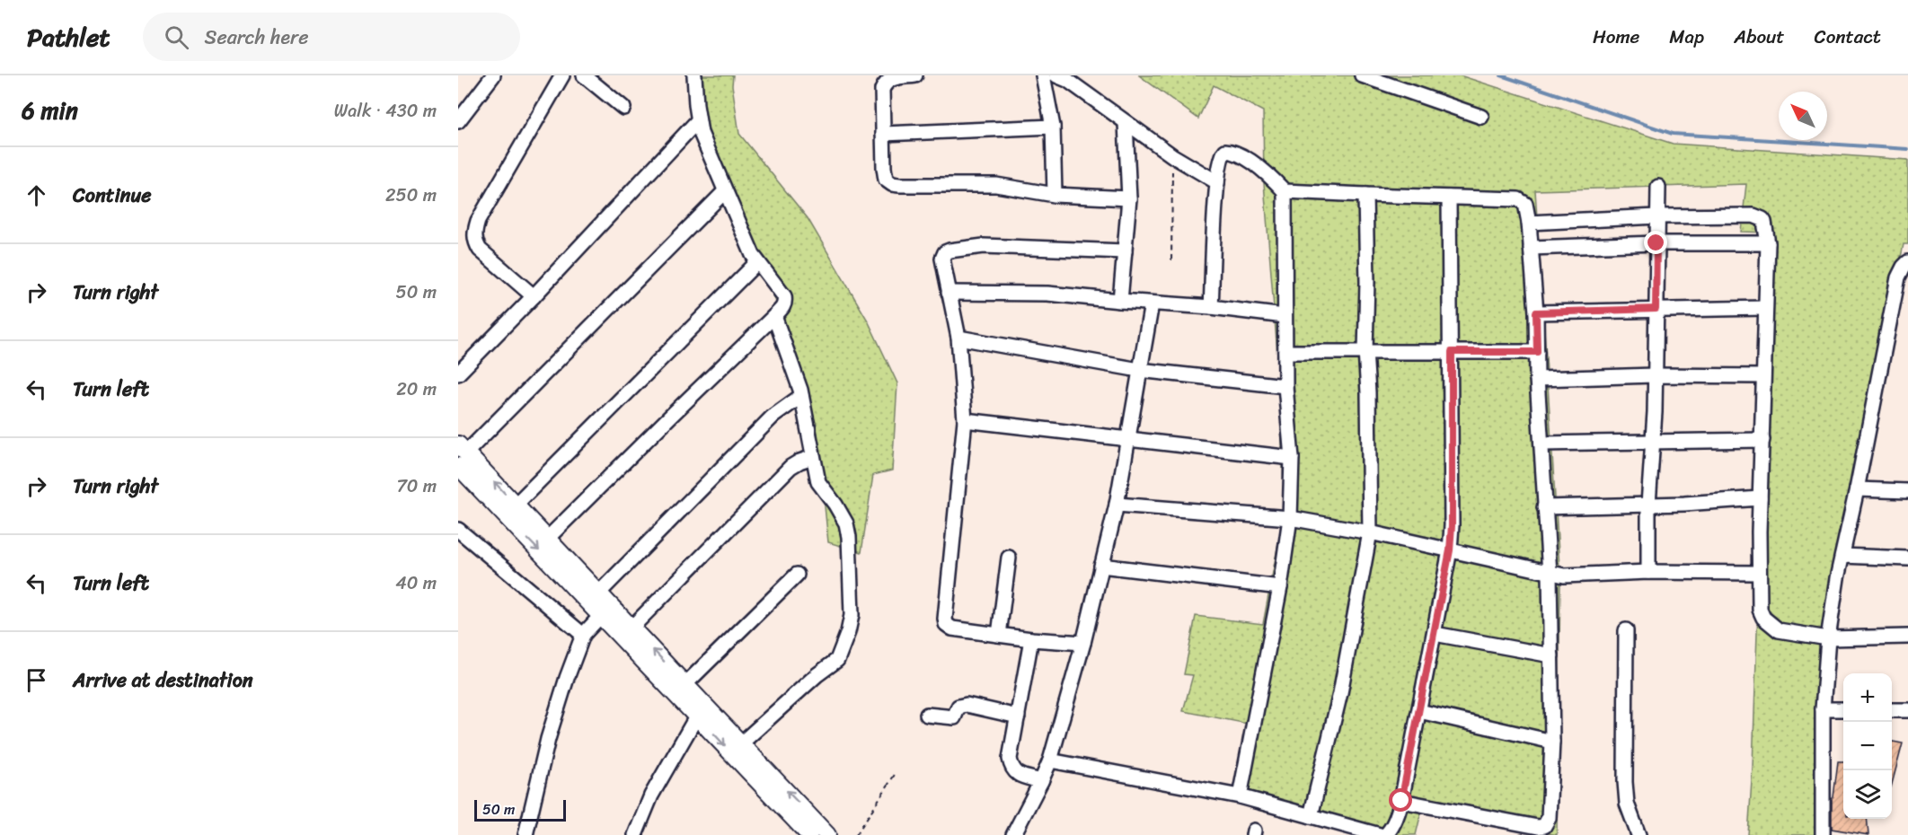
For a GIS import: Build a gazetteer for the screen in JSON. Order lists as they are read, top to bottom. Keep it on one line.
{"scale_bar":"50 m","north":"top left","page":{"header":"Pathlet","search":"Search here","nav":["Home","Map","About","Contact"],"heading":["6 min","Walk · 430 m"],"list":[["Continue","250 m"],["Turn right","50 m"],["Turn left","20 m"],["Turn right","70 m"],["Turn left","40 m"],"Arrive at destination"],"map_buttons":["+","−"],"scale":"50 m"}}
